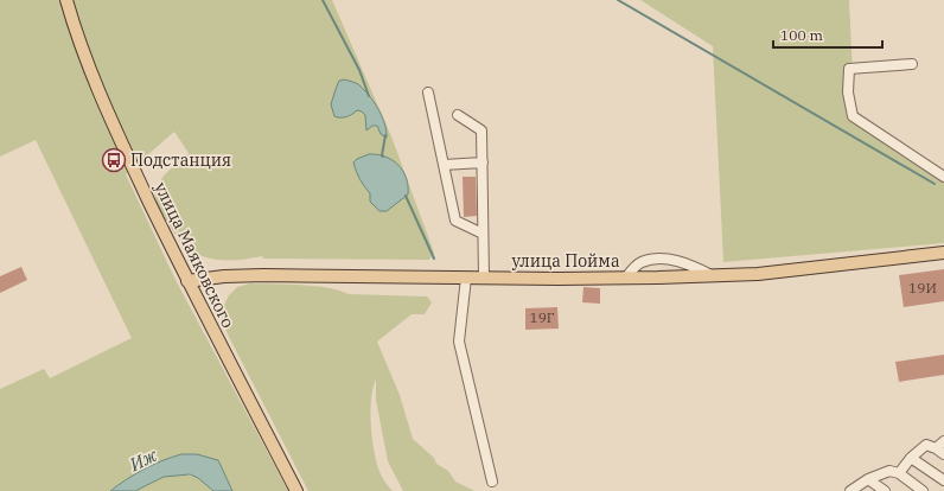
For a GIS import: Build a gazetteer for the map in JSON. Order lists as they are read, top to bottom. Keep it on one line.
{"streets":{"main road":["улица Маяковского","улица Пойма"]},"crossings":[["улица Маяковского","улица Пойма"]],"water":["Иж"],"places":{"bus stop":["Подстанция"]},"house_numbers":["19И","19Г"],"scale_bar":"100 m"}
